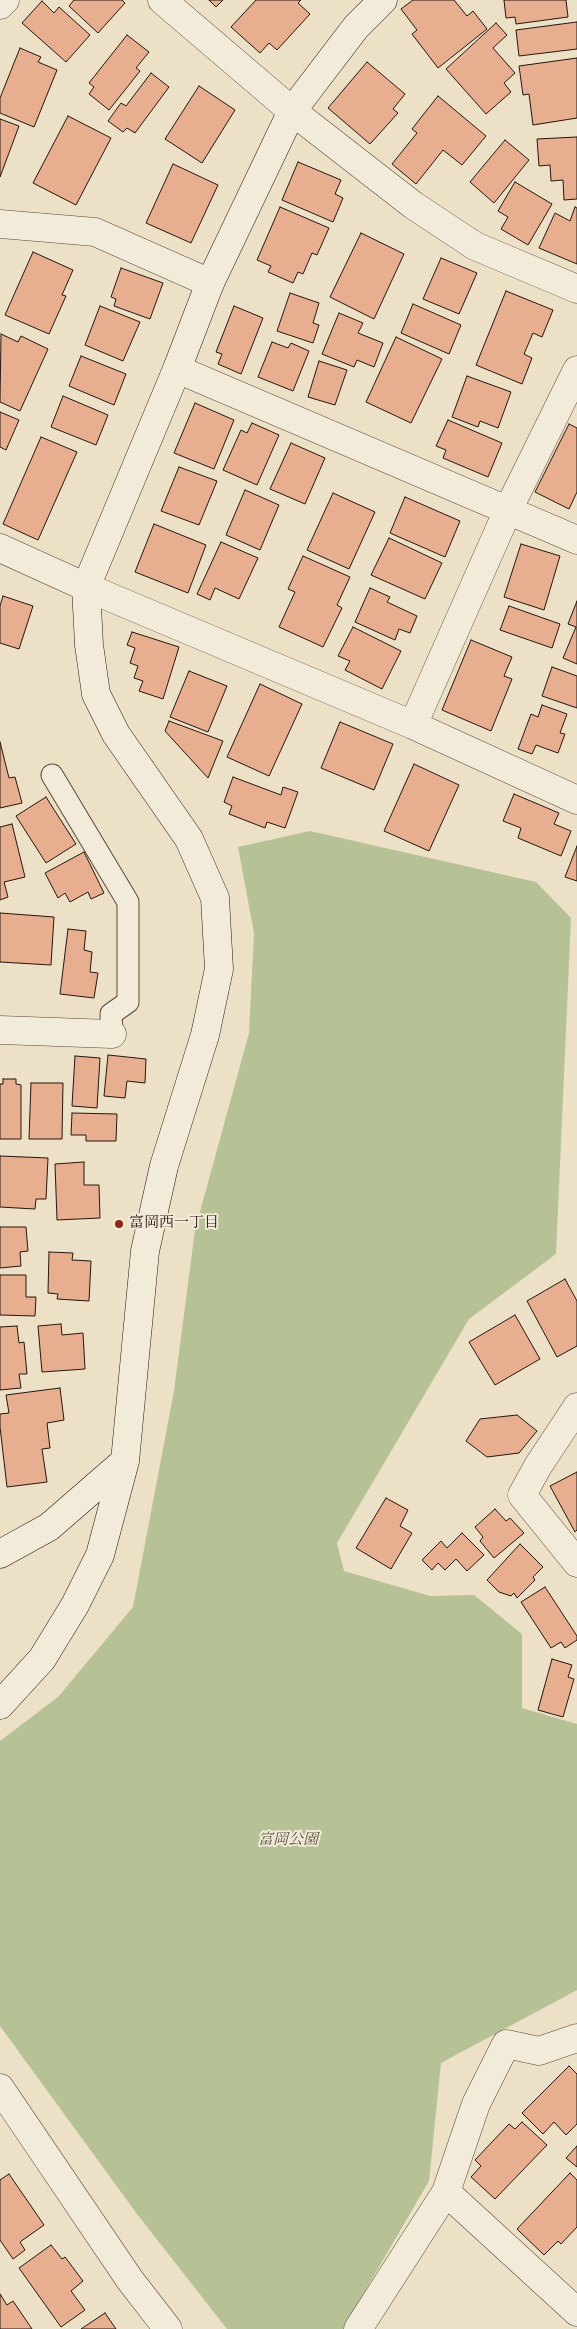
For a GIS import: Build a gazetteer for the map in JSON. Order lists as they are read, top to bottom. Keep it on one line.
{"parks":["富岡公園"],"places":["富岡西一丁目"]}
